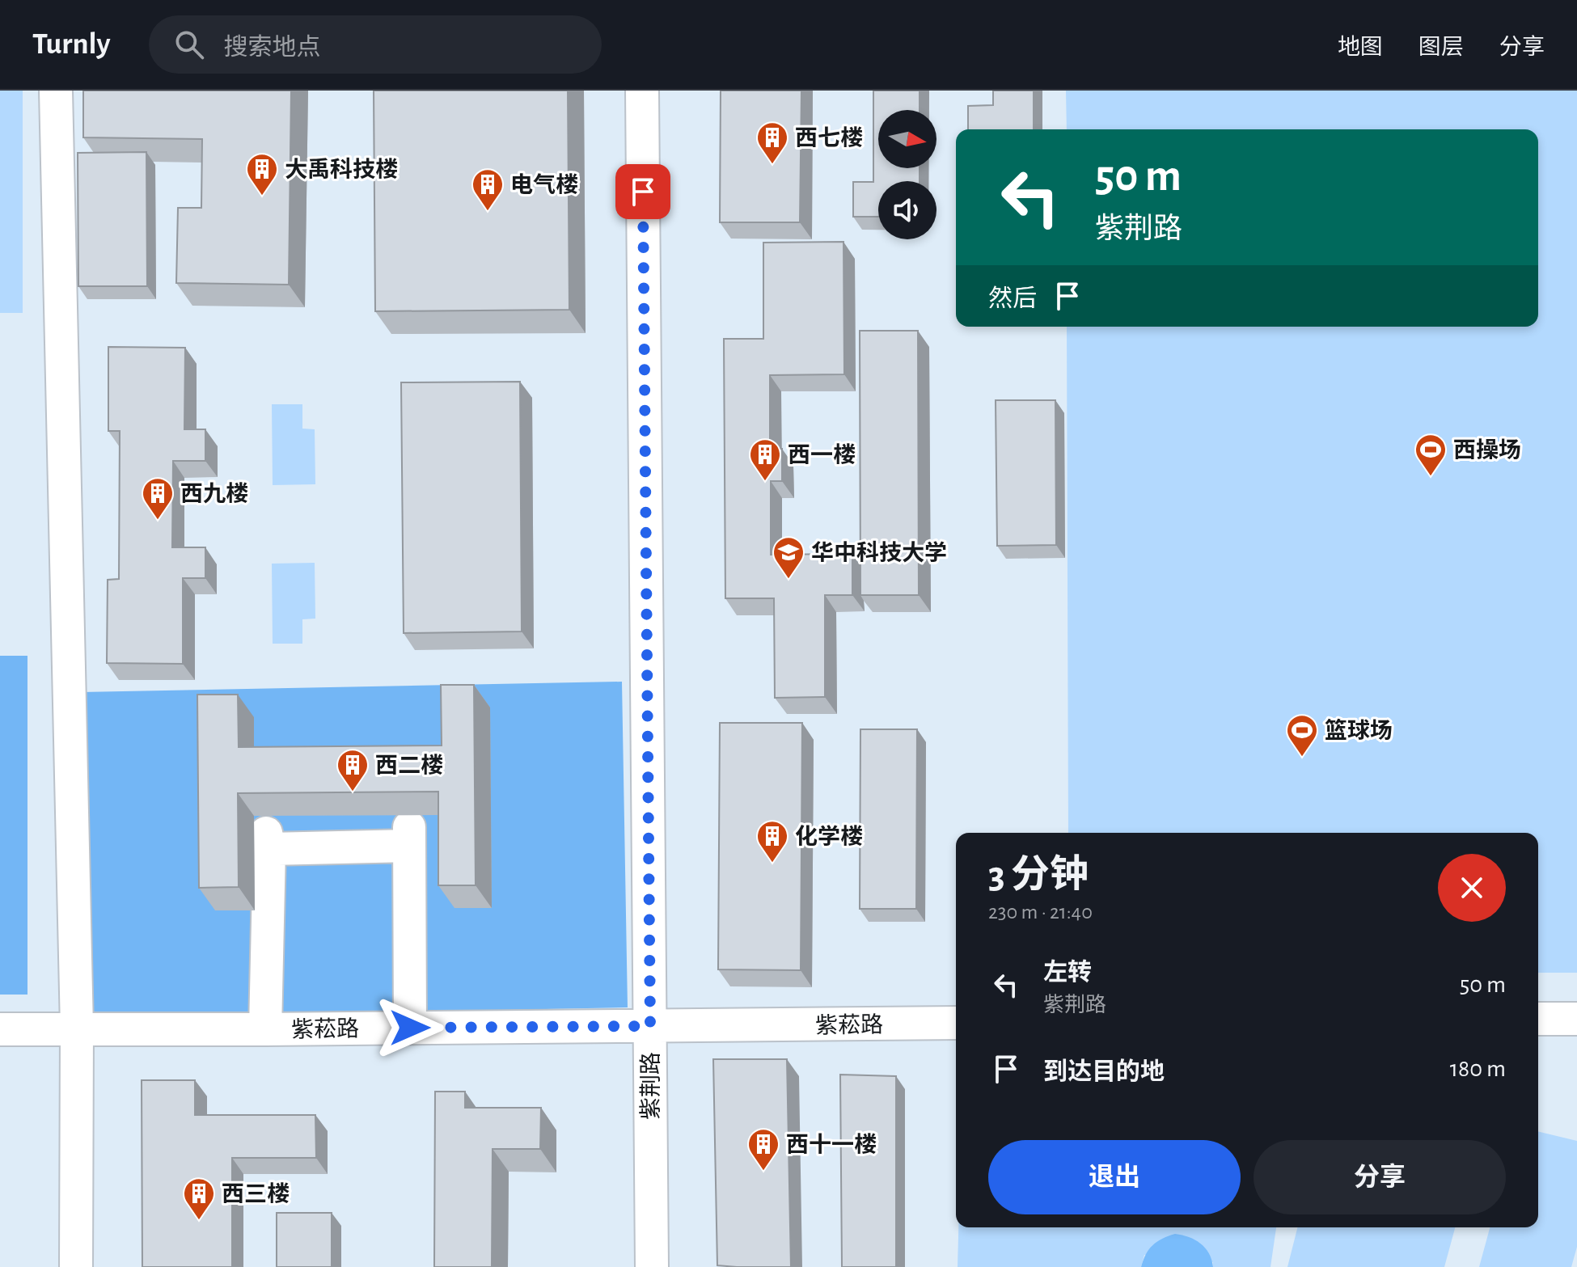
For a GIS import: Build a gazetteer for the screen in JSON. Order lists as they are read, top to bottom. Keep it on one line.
{"streets":{"street":["紫菘路","紫荆路"]},"crossings":[["紫菘路","紫荆路"]],"places":{"building":["西七楼","大禹科技楼","电气楼","西一楼","西九楼","西二楼","化学楼","西十一楼","西三楼"],"sports":["西操场","篮球场"],"school or university":["华中科技大学"]},"north":"right","page":{"header":"Turnly","search":"搜索地点","nav":["地图","图层","分享"],"turn":["50 m","紫荆路"],"then":"然后","heading":["3 分钟","230 m · 21:40"],"list":[{"name":"左转","note":"紫荆路","value":"50 m"},{"name":"到达目的地","value":"180 m"}],"buttons":["退出","分享"]}}
